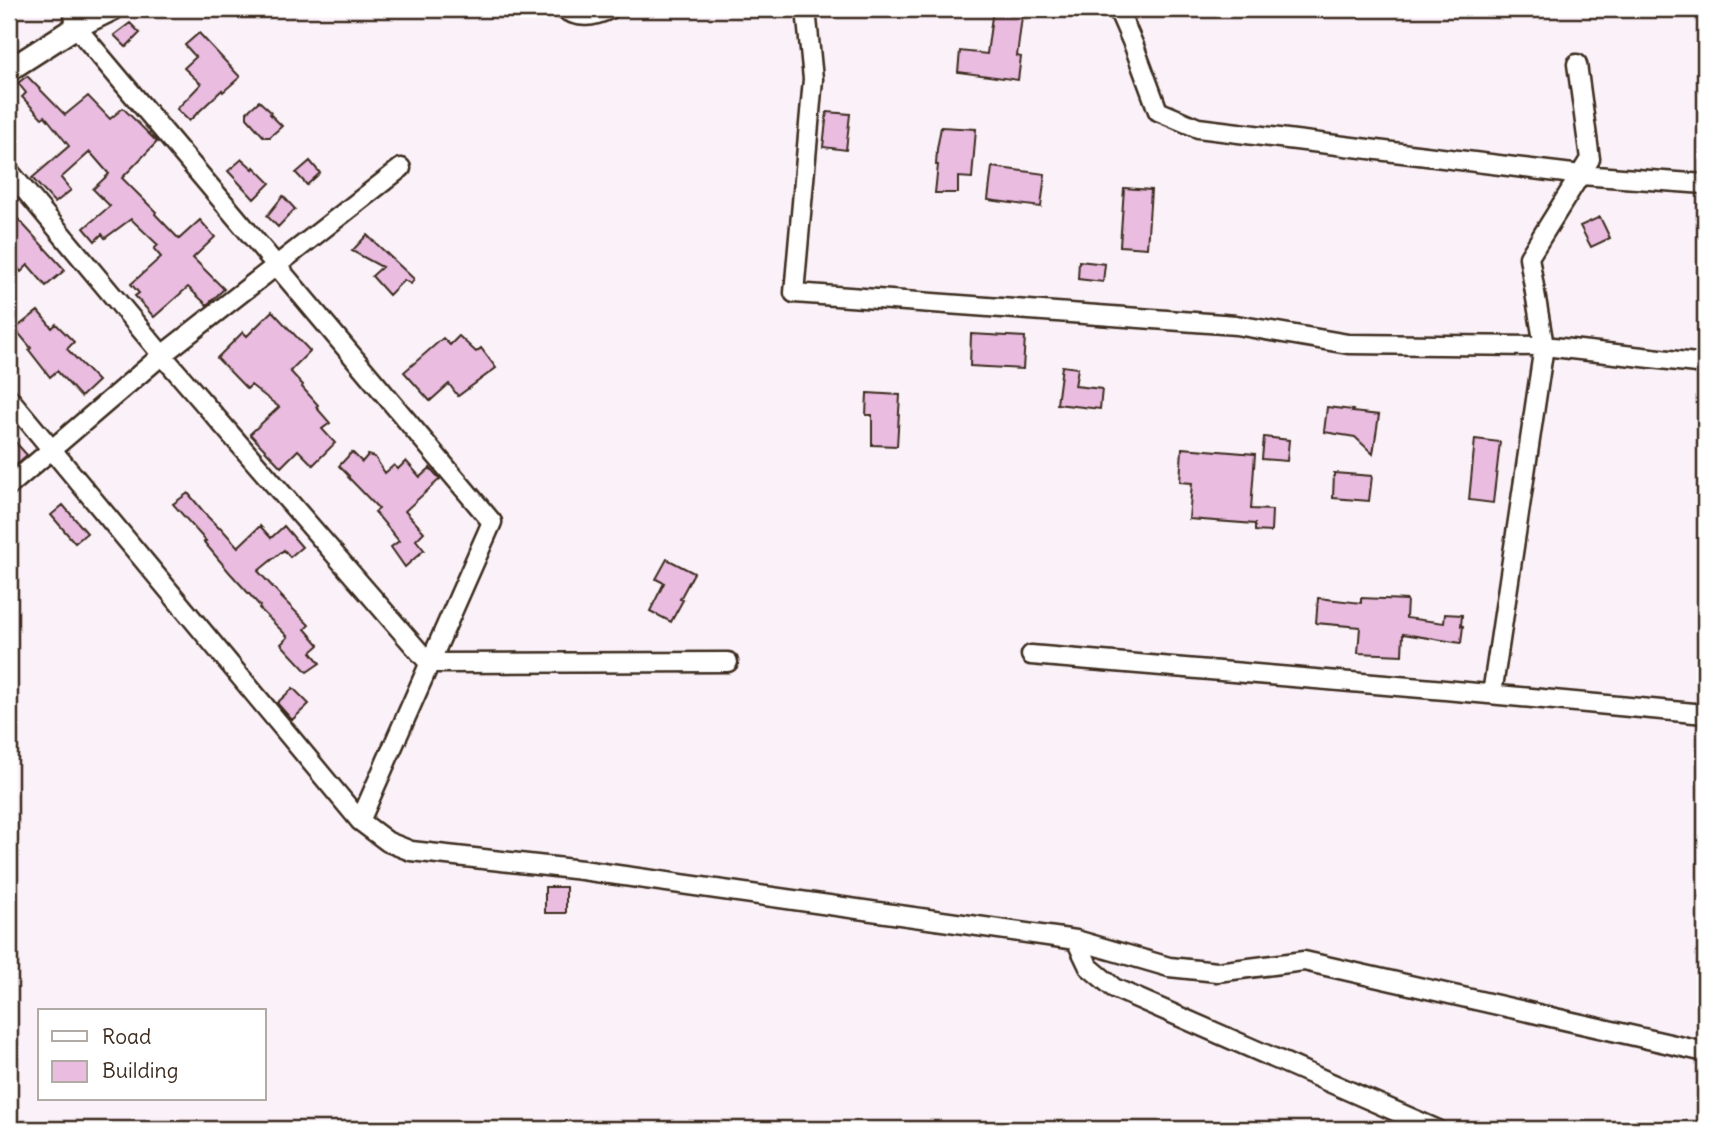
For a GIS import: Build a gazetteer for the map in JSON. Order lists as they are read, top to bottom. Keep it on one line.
{"legend":["Road","Building"]}
